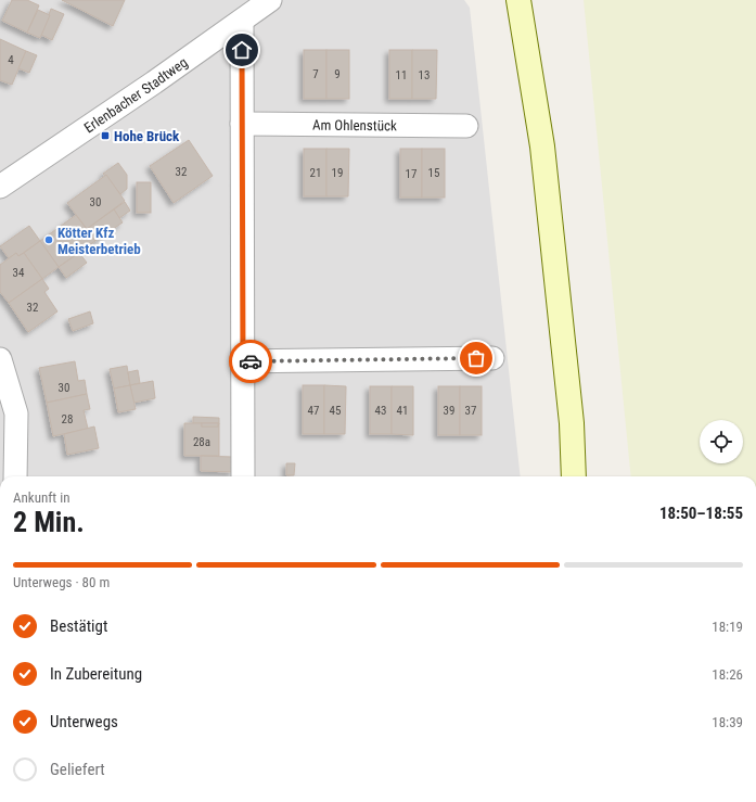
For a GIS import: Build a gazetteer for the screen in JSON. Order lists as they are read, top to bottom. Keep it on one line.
{"streets":{"street":["Erlenbacher Stadtweg","Am Ohlenstück"]},"places":{"transit":["Hohe Brück"],"other":["Kötter Kfz Meisterbetrieb"]},"house_numbers":["4","7","9","11","13","32","21","19","15","17","30","34","32","30","47","45","43","41","39","37","28","28a"],"page":{"heading":["2 Min.","Ankunft in","18:50–18:55"],"bar":"Unterwegs · 80 m","list":[["Bestätigt","18:19"],["In Zubereitung","18:26"],["Unterwegs","18:39"],"Geliefert"]}}
